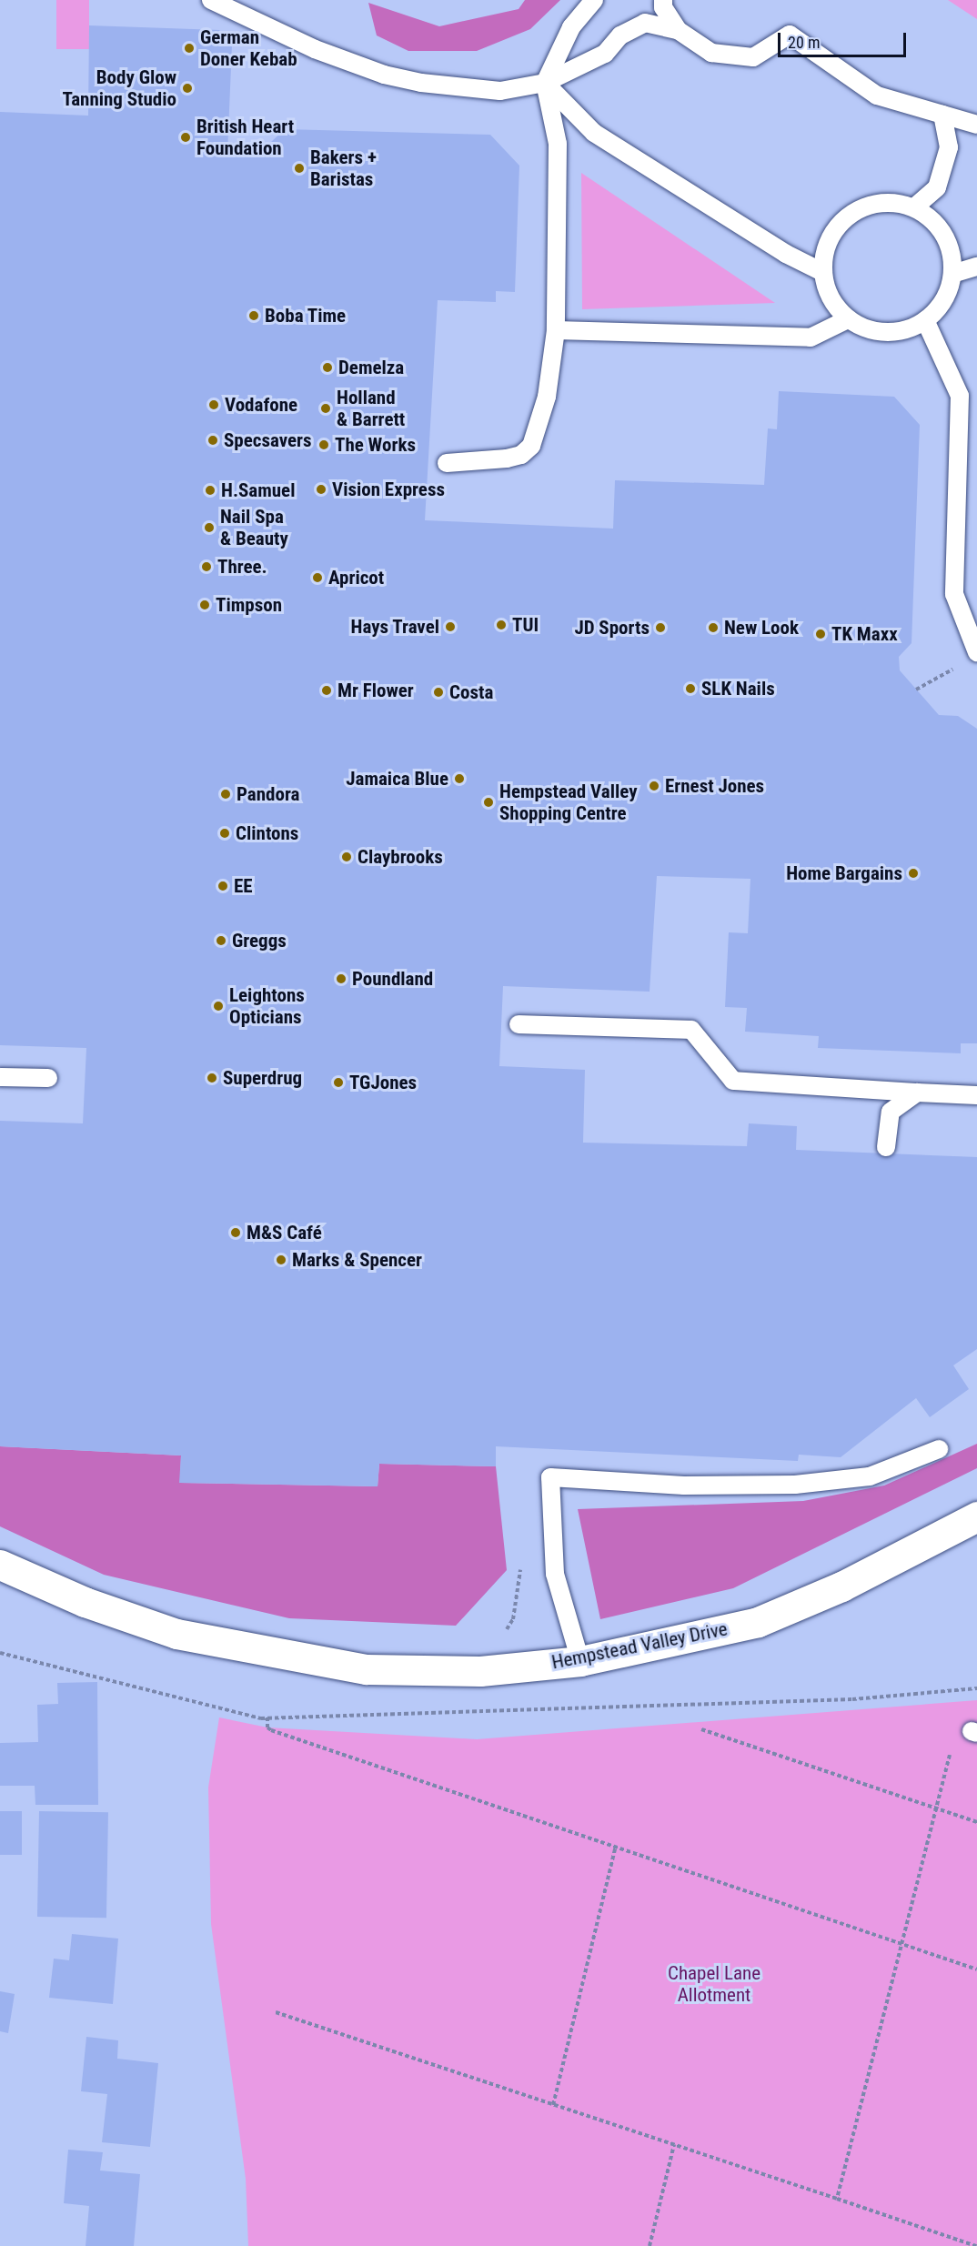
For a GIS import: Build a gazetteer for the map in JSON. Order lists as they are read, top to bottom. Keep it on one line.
{"streets":{"street":["Hempstead Valley Drive"]},"parks":["Chapel Lane Allotment"],"places":["German Doner Kebab","Body Glow Tanning Studio","British Heart Foundation","Bakers + Baristas","Boba Time","Demelza","Vodafone","Holland & Barrett","Specsavers","The Works","Vision Express","H.Samuel","Nail Spa & Beauty","Three.","Apricot","Timpson","TUI","Hays Travel","JD Sports","New Look","TK Maxx","SLK Nails","Mr Flower","Costa","Jamaica Blue","Ernest Jones","Pandora","Hempstead Valley Shopping Centre","Clintons","Claybrooks","Home Bargains","EE","Greggs","Poundland","Leightons Opticians","Superdrug","TGJones","M&S Café","Marks & Spencer"],"scale_bar":"20 m"}
